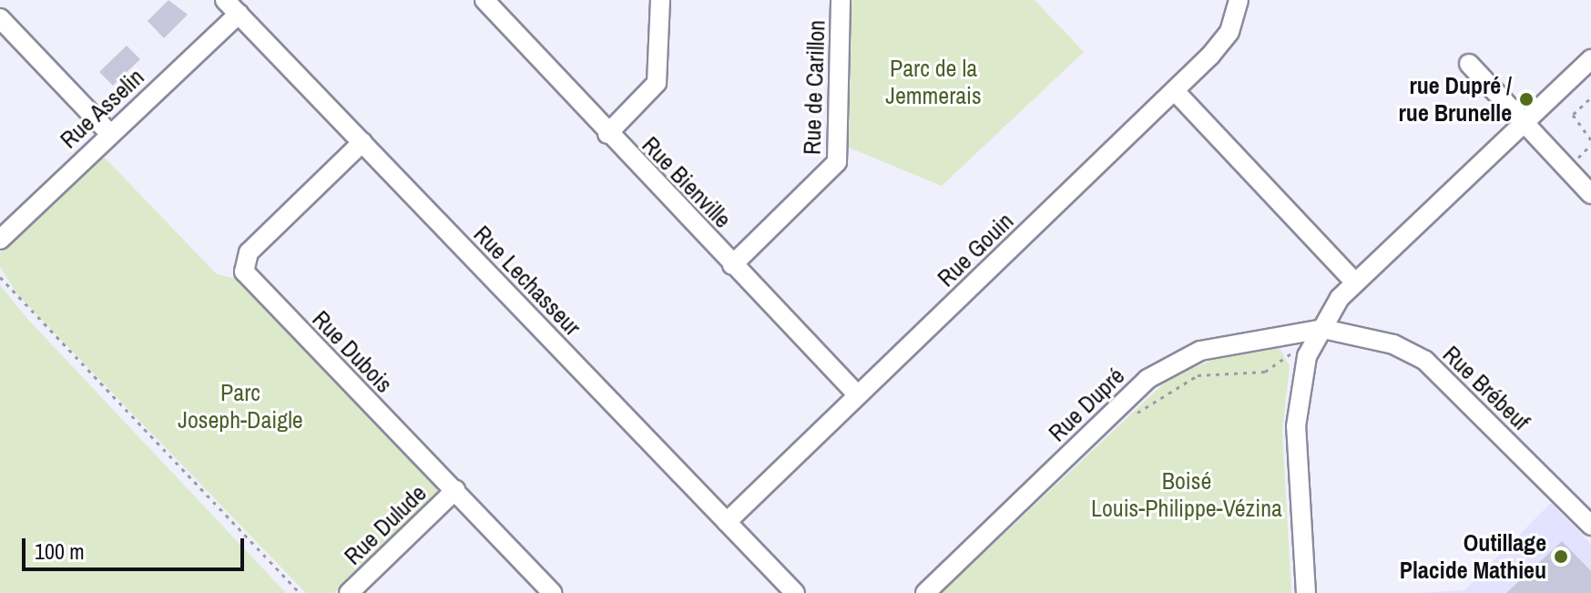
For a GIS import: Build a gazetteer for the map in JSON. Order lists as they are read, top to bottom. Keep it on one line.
{"streets":{"street":["Rue de Carillon","Rue Asselin","Rue Bienville","Rue Gouin","Rue Lechasseur","Rue Dubois","Rue Brébeuf","Rue Dupré","Rue Dulude"]},"crossings":[["Rue de Carillon","Rue Bienville"],["Rue Asselin","Rue Lechasseur"],["Rue Bienville","Rue Gouin"],["Rue Gouin","Rue Lechasseur"],["Rue Lechasseur","Rue Dubois"],["Rue Dubois","Rue Dulude"],["Rue Brébeuf","Rue Dupré"]],"parks":["Parc de la Jemmerais","Parc Joseph-Daigle","Boisé Louis-Philippe-Vézina"],"places":["rue Dupré / rue Brunelle","Outillage Placide Mathieu"],"scale_bar":"100 m"}
